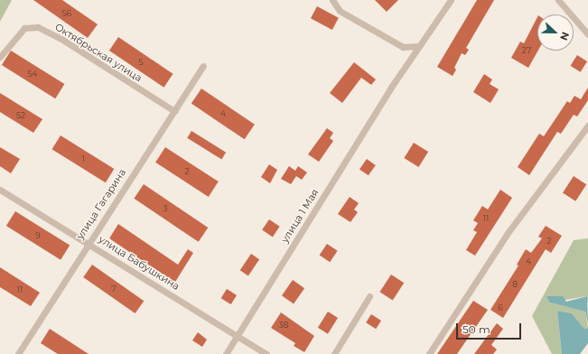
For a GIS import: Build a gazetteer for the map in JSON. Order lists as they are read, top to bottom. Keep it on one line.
{"streets":{"street":["Октябрьская улица","улица Гагарина","улица 1 Мая","улица Бабушкина"]},"crossings":[["Октябрьская улица","улица Гагарина"],["улица Гагарина","улица Бабушкина"],["улица 1 Мая","улица Бабушкина"]],"house_numbers":["56","27","5","54","4","52","1","2","3","11","9","2","4","8","7","11","6","38"],"scale_bar":"50 m","north":"right"}
